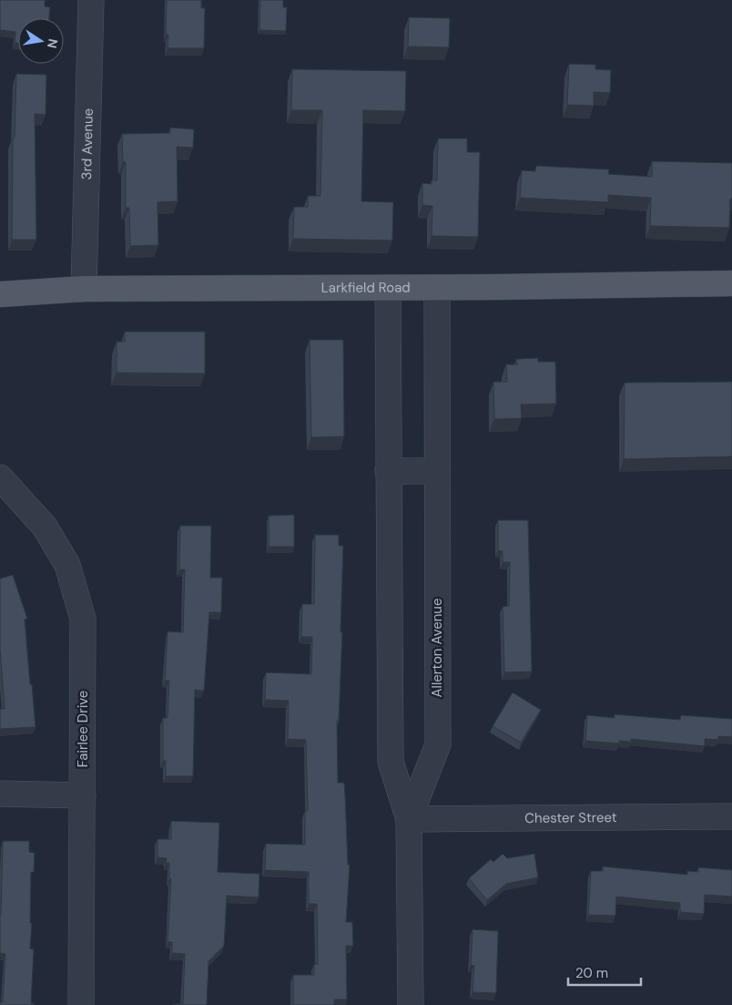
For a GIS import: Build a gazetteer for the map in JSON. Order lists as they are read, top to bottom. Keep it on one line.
{"streets":{"main road":["Larkfield Road"],"street":["3rd Avenue","Allerton Avenue","Fairlee Drive","Chester Street"]},"crossings":[["3rd Avenue","Larkfield Road"],["Larkfield Road","Allerton Avenue"],["Allerton Avenue","Chester Street"]],"scale_bar":"20 m","north":"right"}
